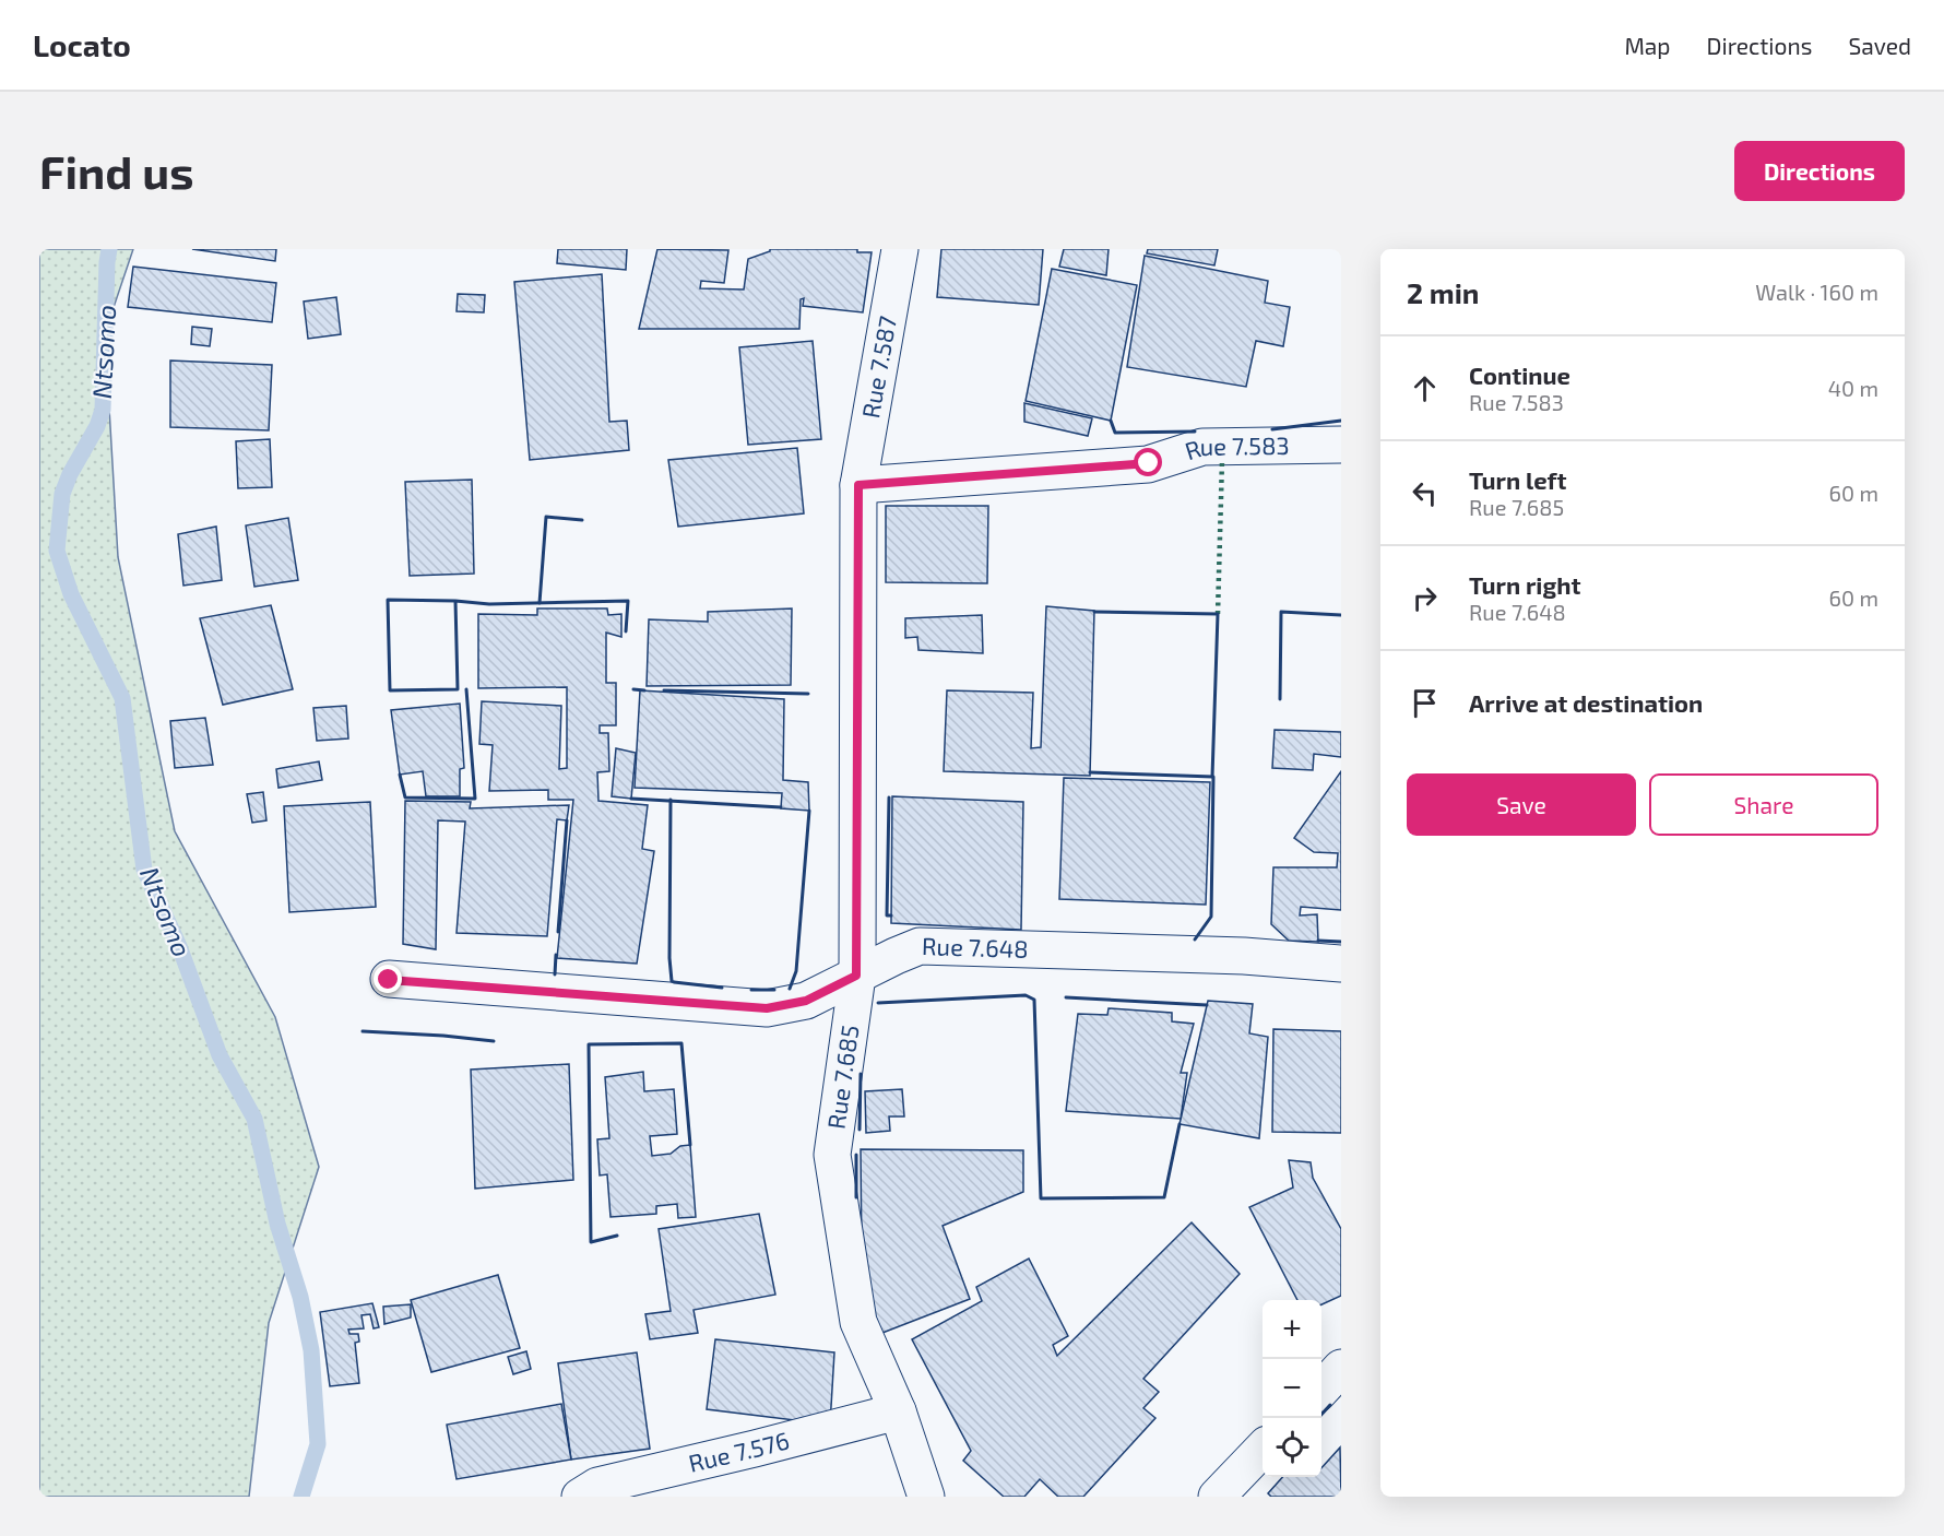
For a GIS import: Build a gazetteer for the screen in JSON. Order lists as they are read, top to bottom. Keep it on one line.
{"streets":{"street":["Rue 7.587","Rue 7.583","Rue 7.648","Rue 7.685","Rue 7.576"]},"crossings":[["Rue 7.587","Rue 7.583"],["Rue 7.587","Rue 7.685"],["Rue 7.583","Rue 7.685"],["Rue 7.648","Rue 7.685"],["Rue 7.685","Rue 7.576"]],"water":["Ntsomo"],"page":{"header":"Locato","nav":["Map","Directions","Saved"],"buttons":["Directions",["Save","Share"]],"title":"Find us","heading":["2 min","Walk · 160 m"],"list":[["Continue","Rue 7.583","40 m"],["Turn left","Rue 7.685","60 m"],["Turn right","Rue 7.648","60 m"],"Arrive at destination"],"map_buttons":["+","−"]}}
